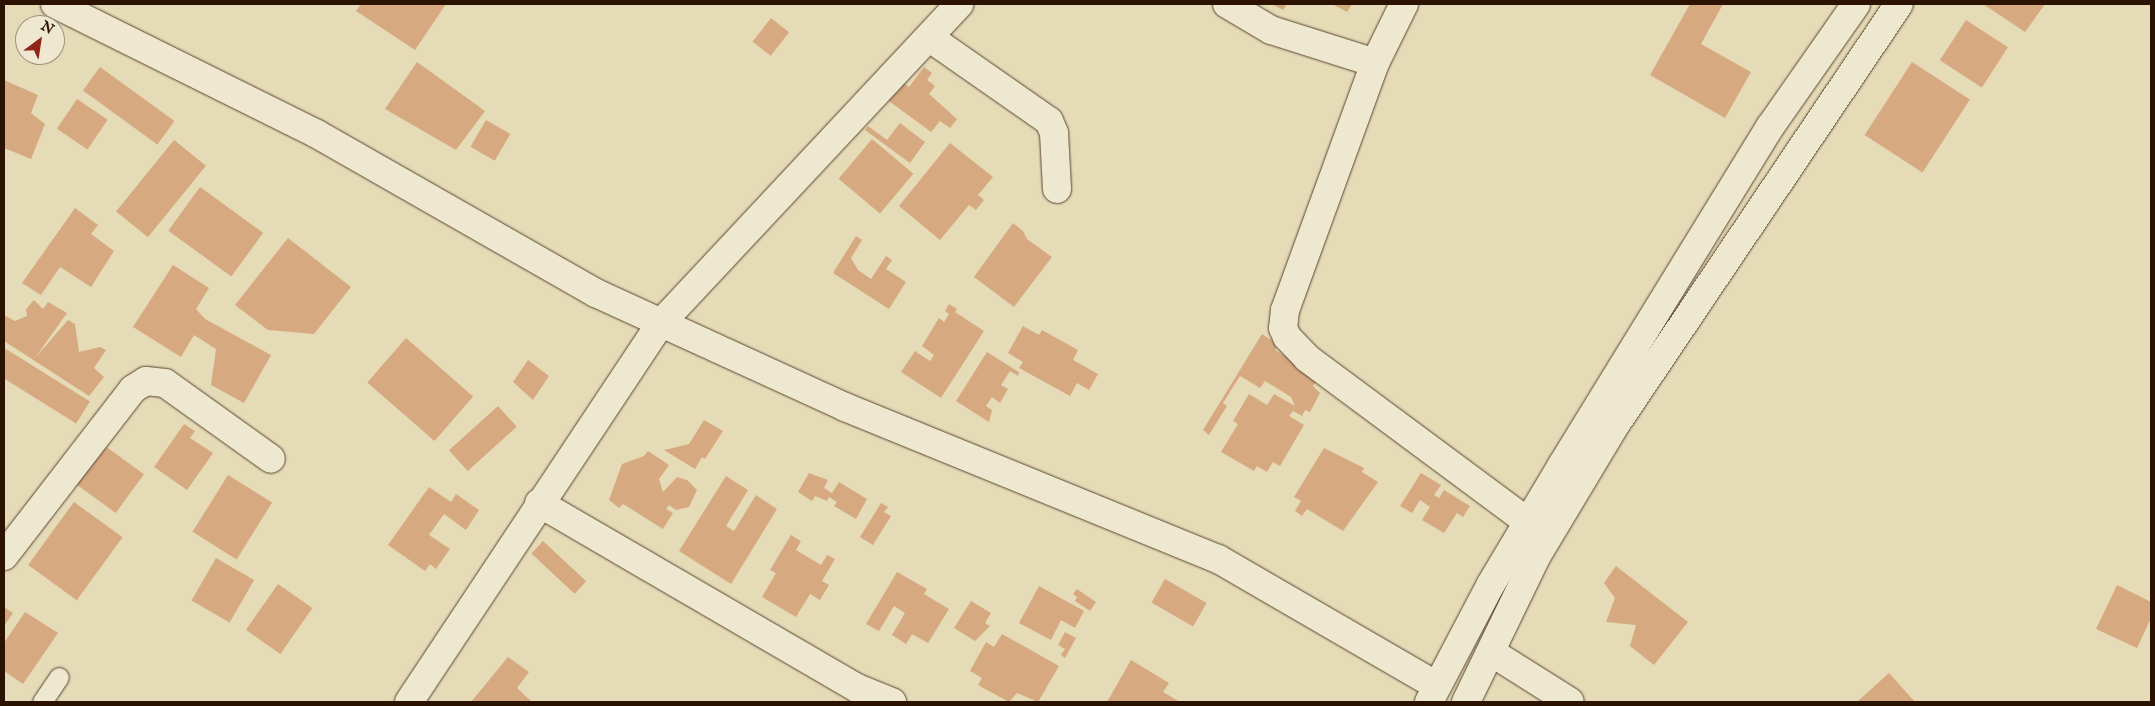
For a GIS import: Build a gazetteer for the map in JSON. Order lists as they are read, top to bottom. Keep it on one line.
{"north":"top right"}
